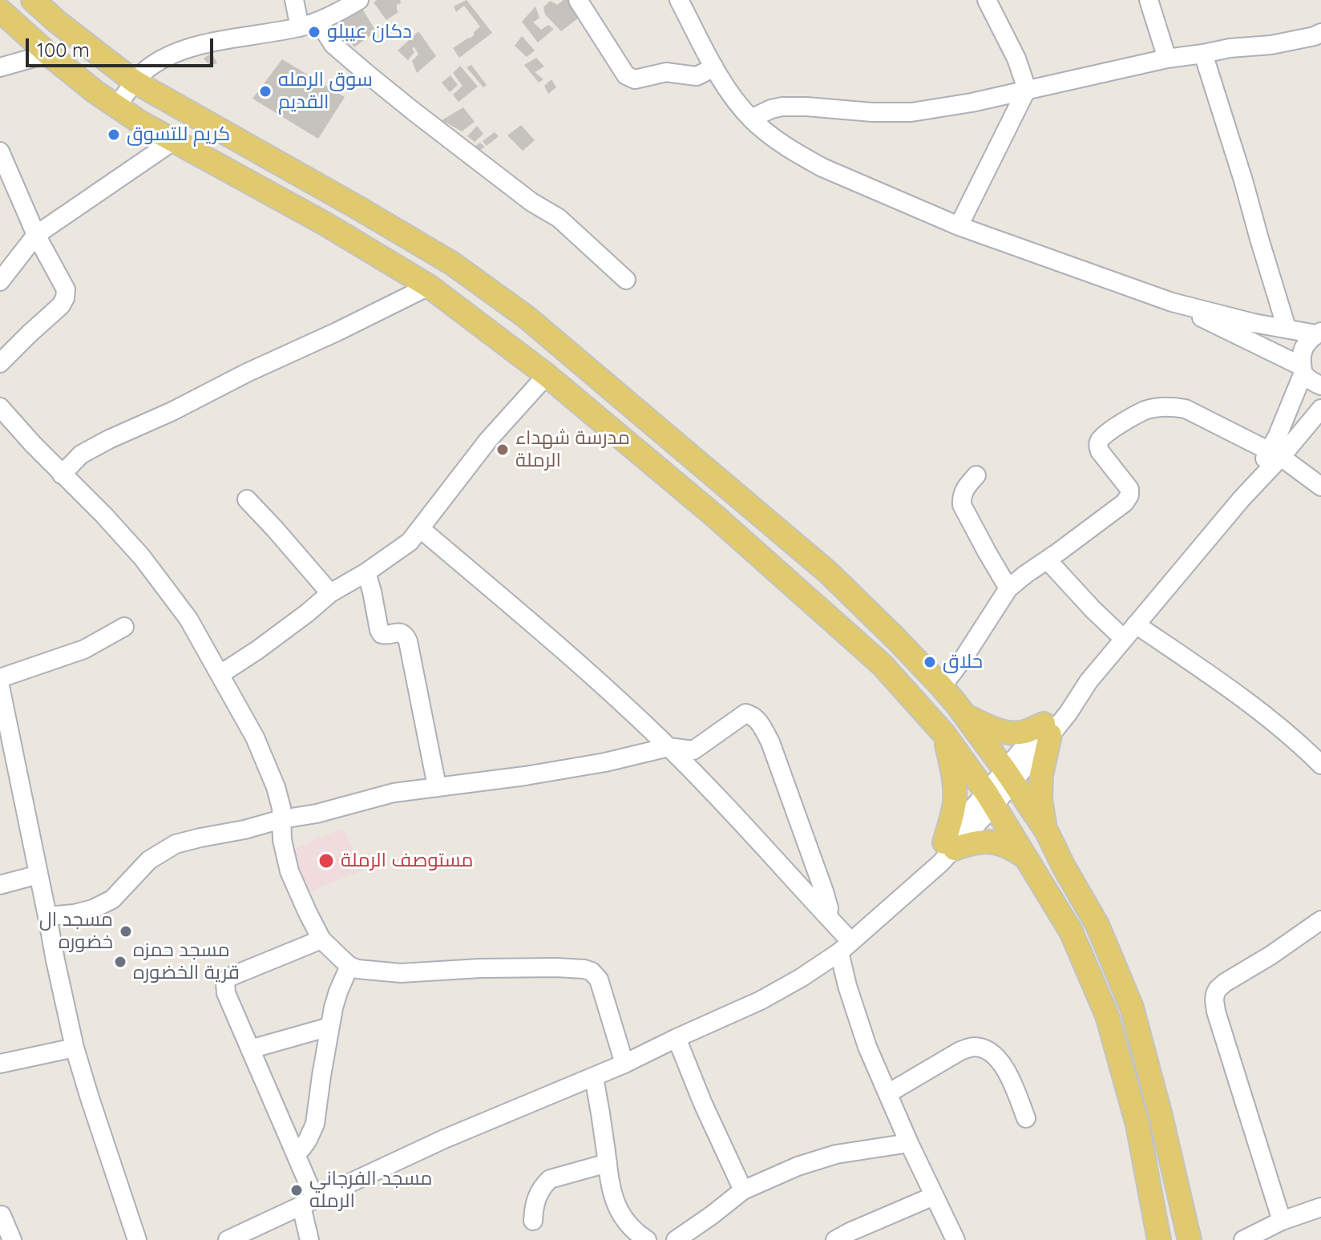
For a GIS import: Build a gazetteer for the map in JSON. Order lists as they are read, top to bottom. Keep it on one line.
{"places":["دكان عيبلو","سوق الرمله القديم","كريم للتسوق","مدرسة شهداء الرملة","حلاق","مستوصف الرملة","مسجد ال خضوره","مسجد حمزه قرية الخضوره","مسجد الفرجاني الرمله"],"scale_bar":"100 m"}
